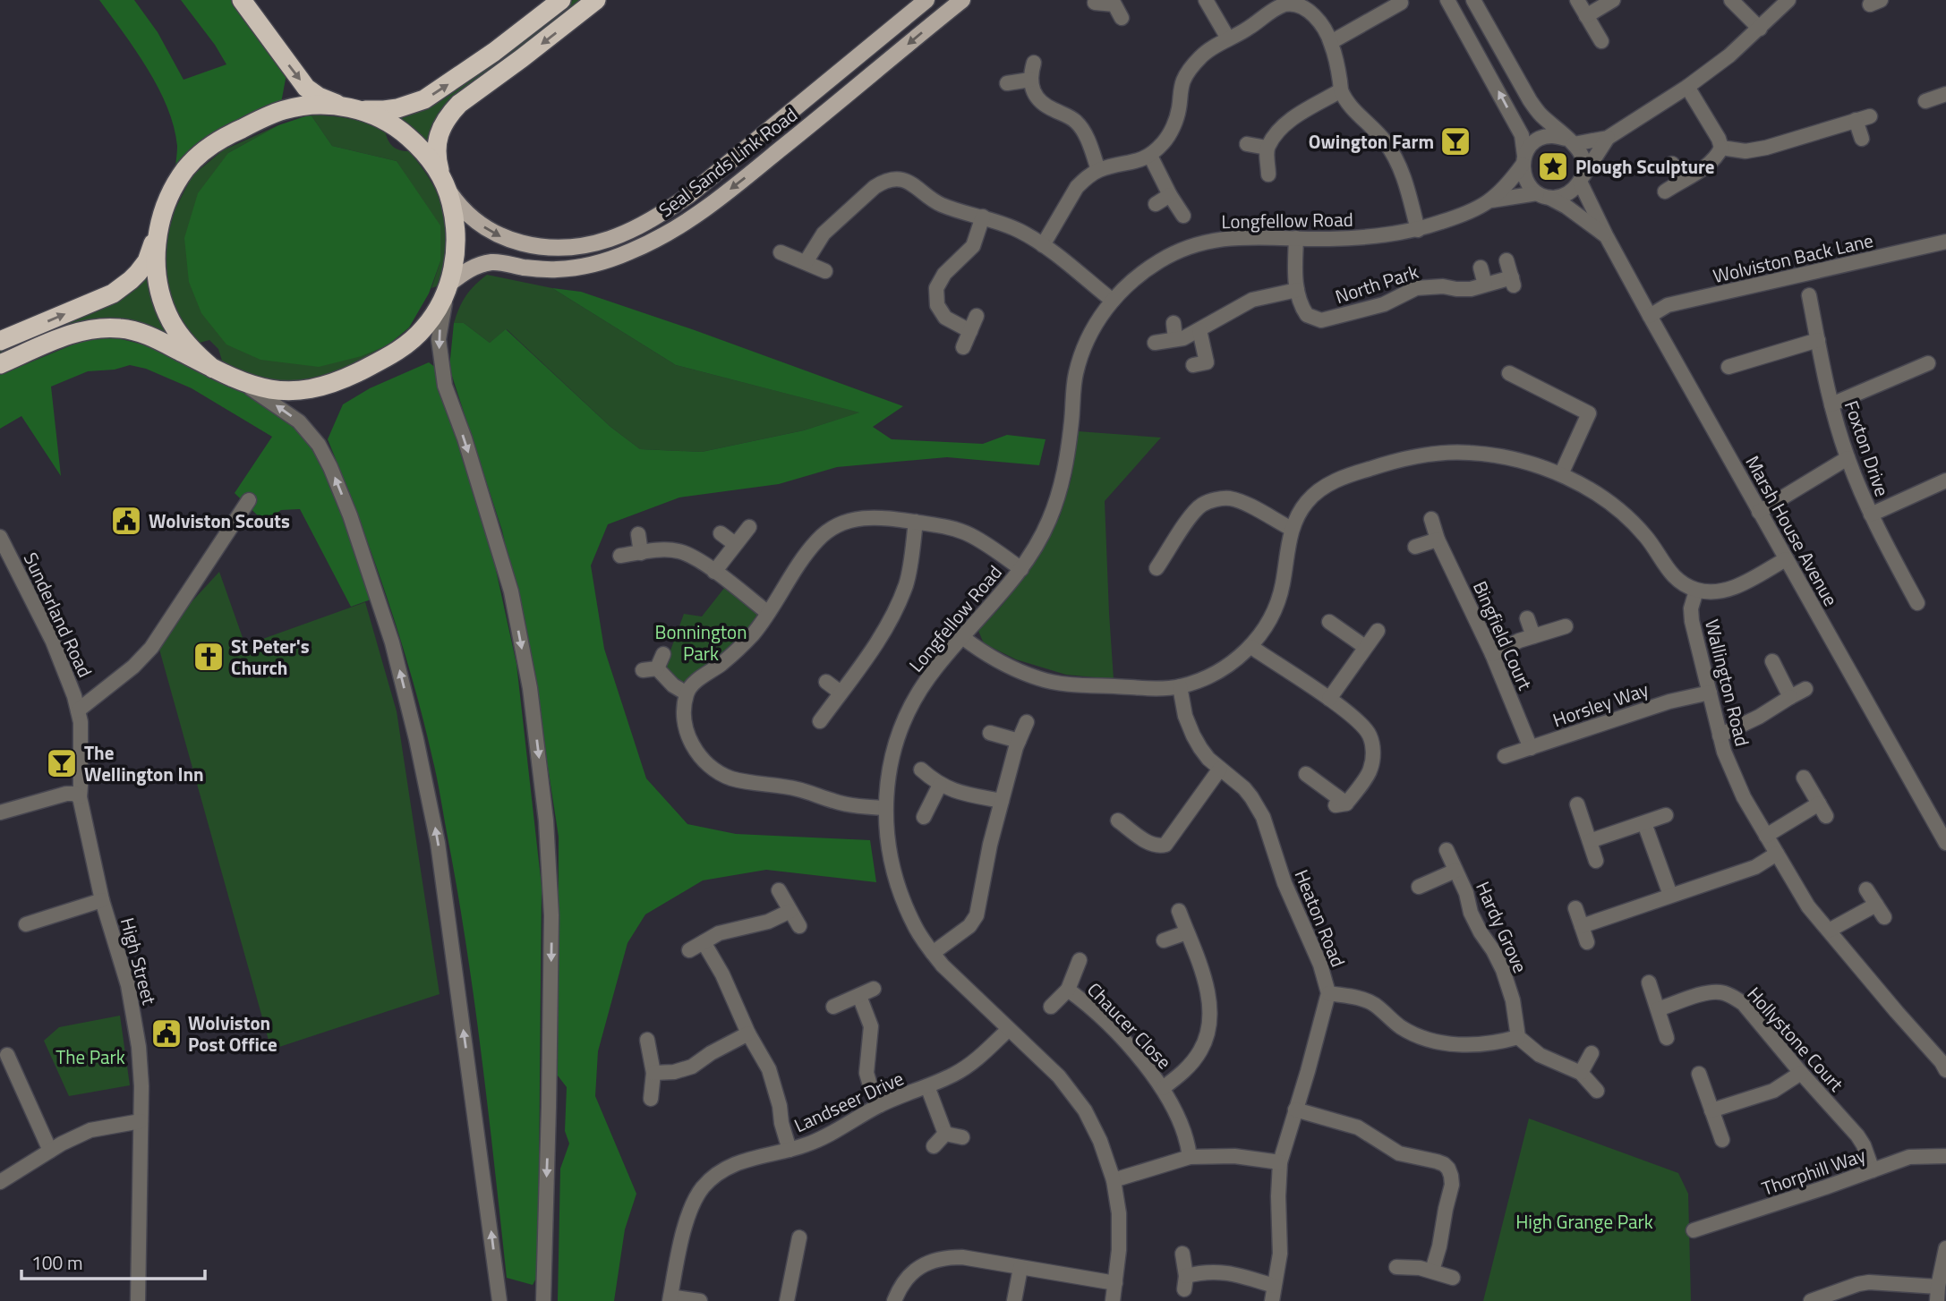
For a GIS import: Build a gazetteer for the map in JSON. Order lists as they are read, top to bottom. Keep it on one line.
{"streets":{"main road":["Seal Sands Link Road"],"street":["Longfellow Road","Wolviston Back Lane","North Park","Foxton Drive","Marsh House Avenue","Sunderland Road","Bingfield Court","Wallington Road","Horsley Way","Heaton Road","Hardy Grove","High Street","Chaucer Close","Hollystone Court","Landseer Drive","Thorphill Way"]},"crossings":[["Longfellow Road","North Park"],["Longfellow Road","Marsh House Avenue"],["Longfellow Road","Landseer Drive"],["Wolviston Back Lane","Marsh House Avenue"],["Sunderland Road","High Street"],["Bingfield Court","Horsley Way"],["Wallington Road","Horsley Way"],["Hollystone Court","Thorphill Way"]],"parks":["Bonnington Park","The Park","High Grange Park"],"places":{"bar":["Owington Farm","The Wellington Inn"],"place":["Plough Sculpture"],"public building":["Wolviston Scouts","Wolviston Post Office"],"church":["St Peter's Church"]},"scale_bar":"100 m"}
